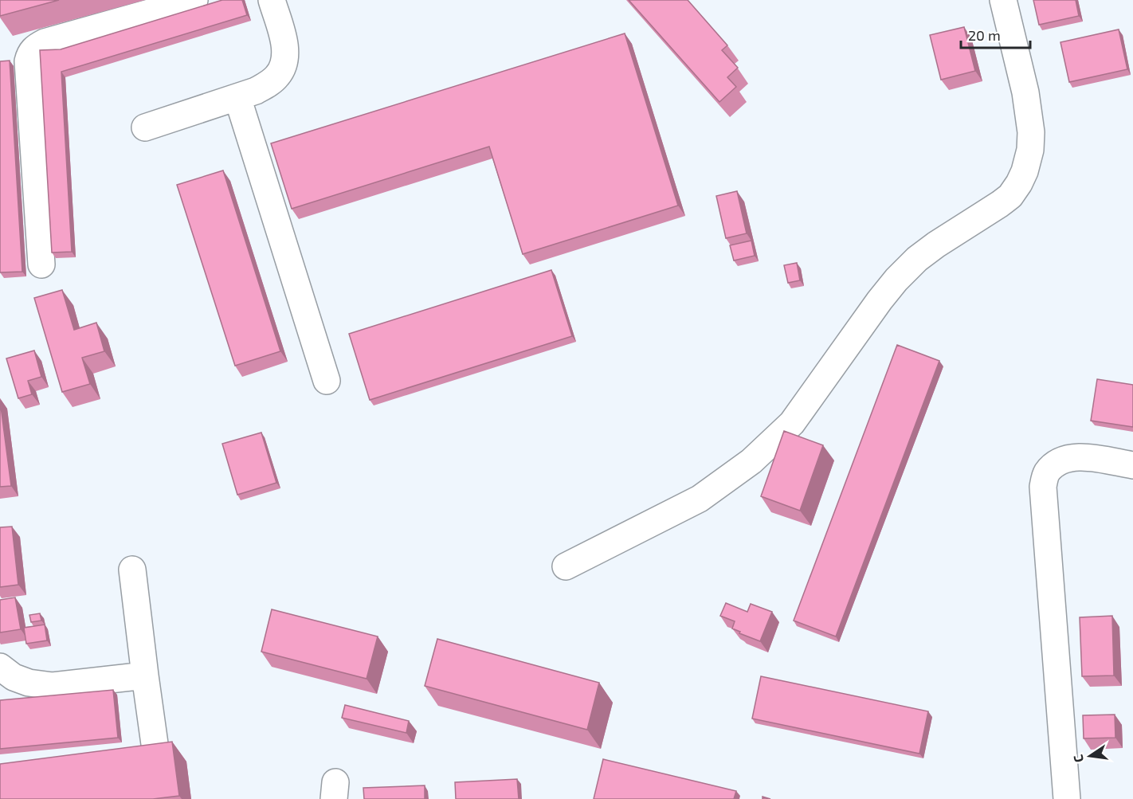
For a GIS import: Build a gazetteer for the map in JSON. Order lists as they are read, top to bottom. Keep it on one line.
{"scale_bar":"20 m","north":"left"}
